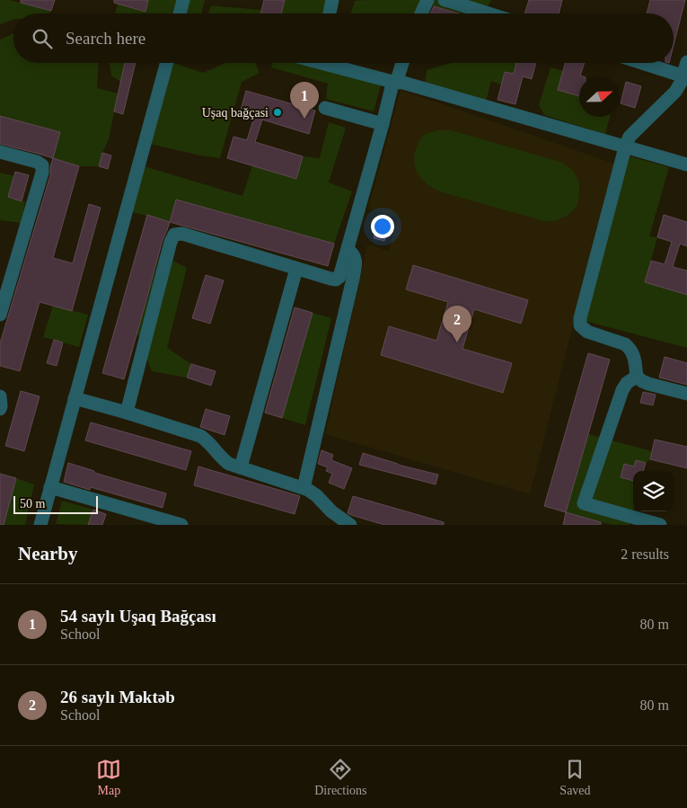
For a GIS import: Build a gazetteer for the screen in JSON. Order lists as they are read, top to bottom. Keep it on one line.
{"places":["Uşaq bağçasi"],"scale_bar":"50 m","north":"right","page":{"search":"Search here","pins":["1","2"],"scale":"50 m","heading":["Nearby","2 results"],"list":[{"mark":"1","name":"54 saylı Uşaq Bağçası","note":"School","value":"80 m"},{"mark":"2","name":"26 saylı Məktəb","note":"School","value":"80 m"}],"nav":["Map","Directions","Saved"]}}
